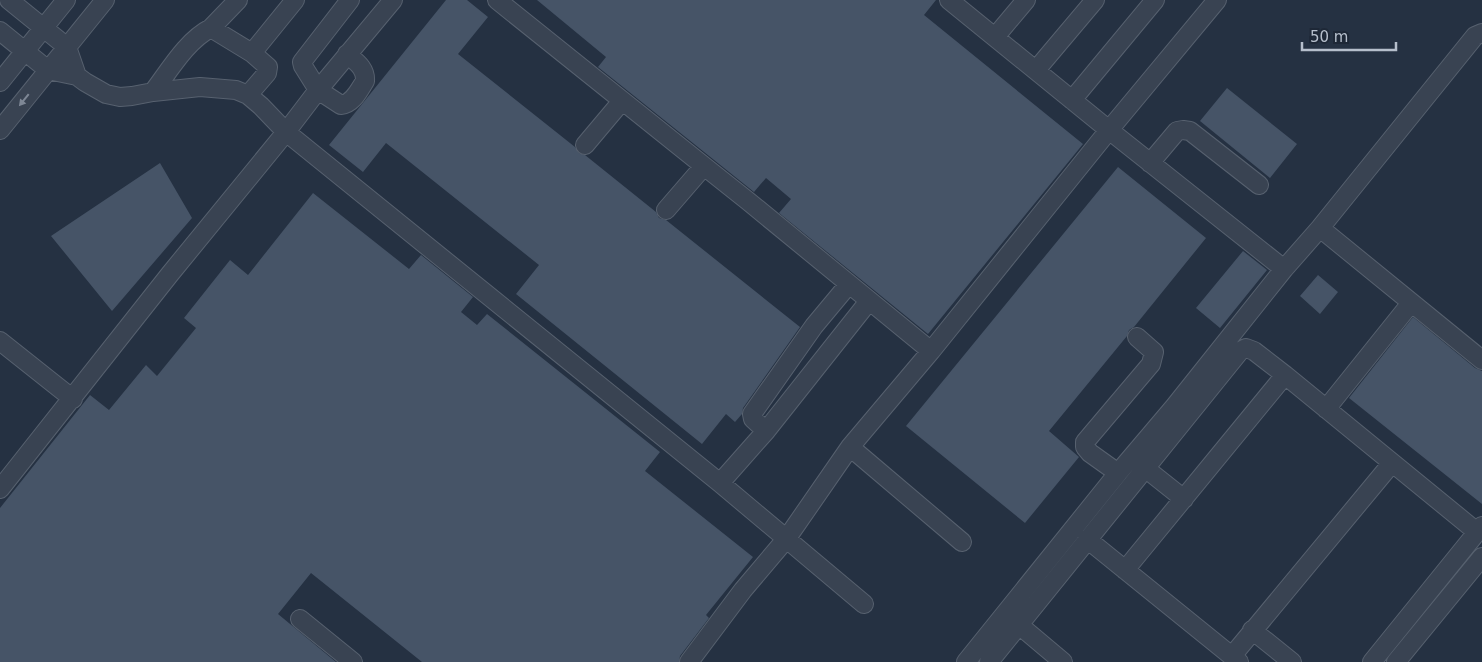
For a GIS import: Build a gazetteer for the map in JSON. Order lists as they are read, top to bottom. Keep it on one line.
{"scale_bar":"50 m"}
